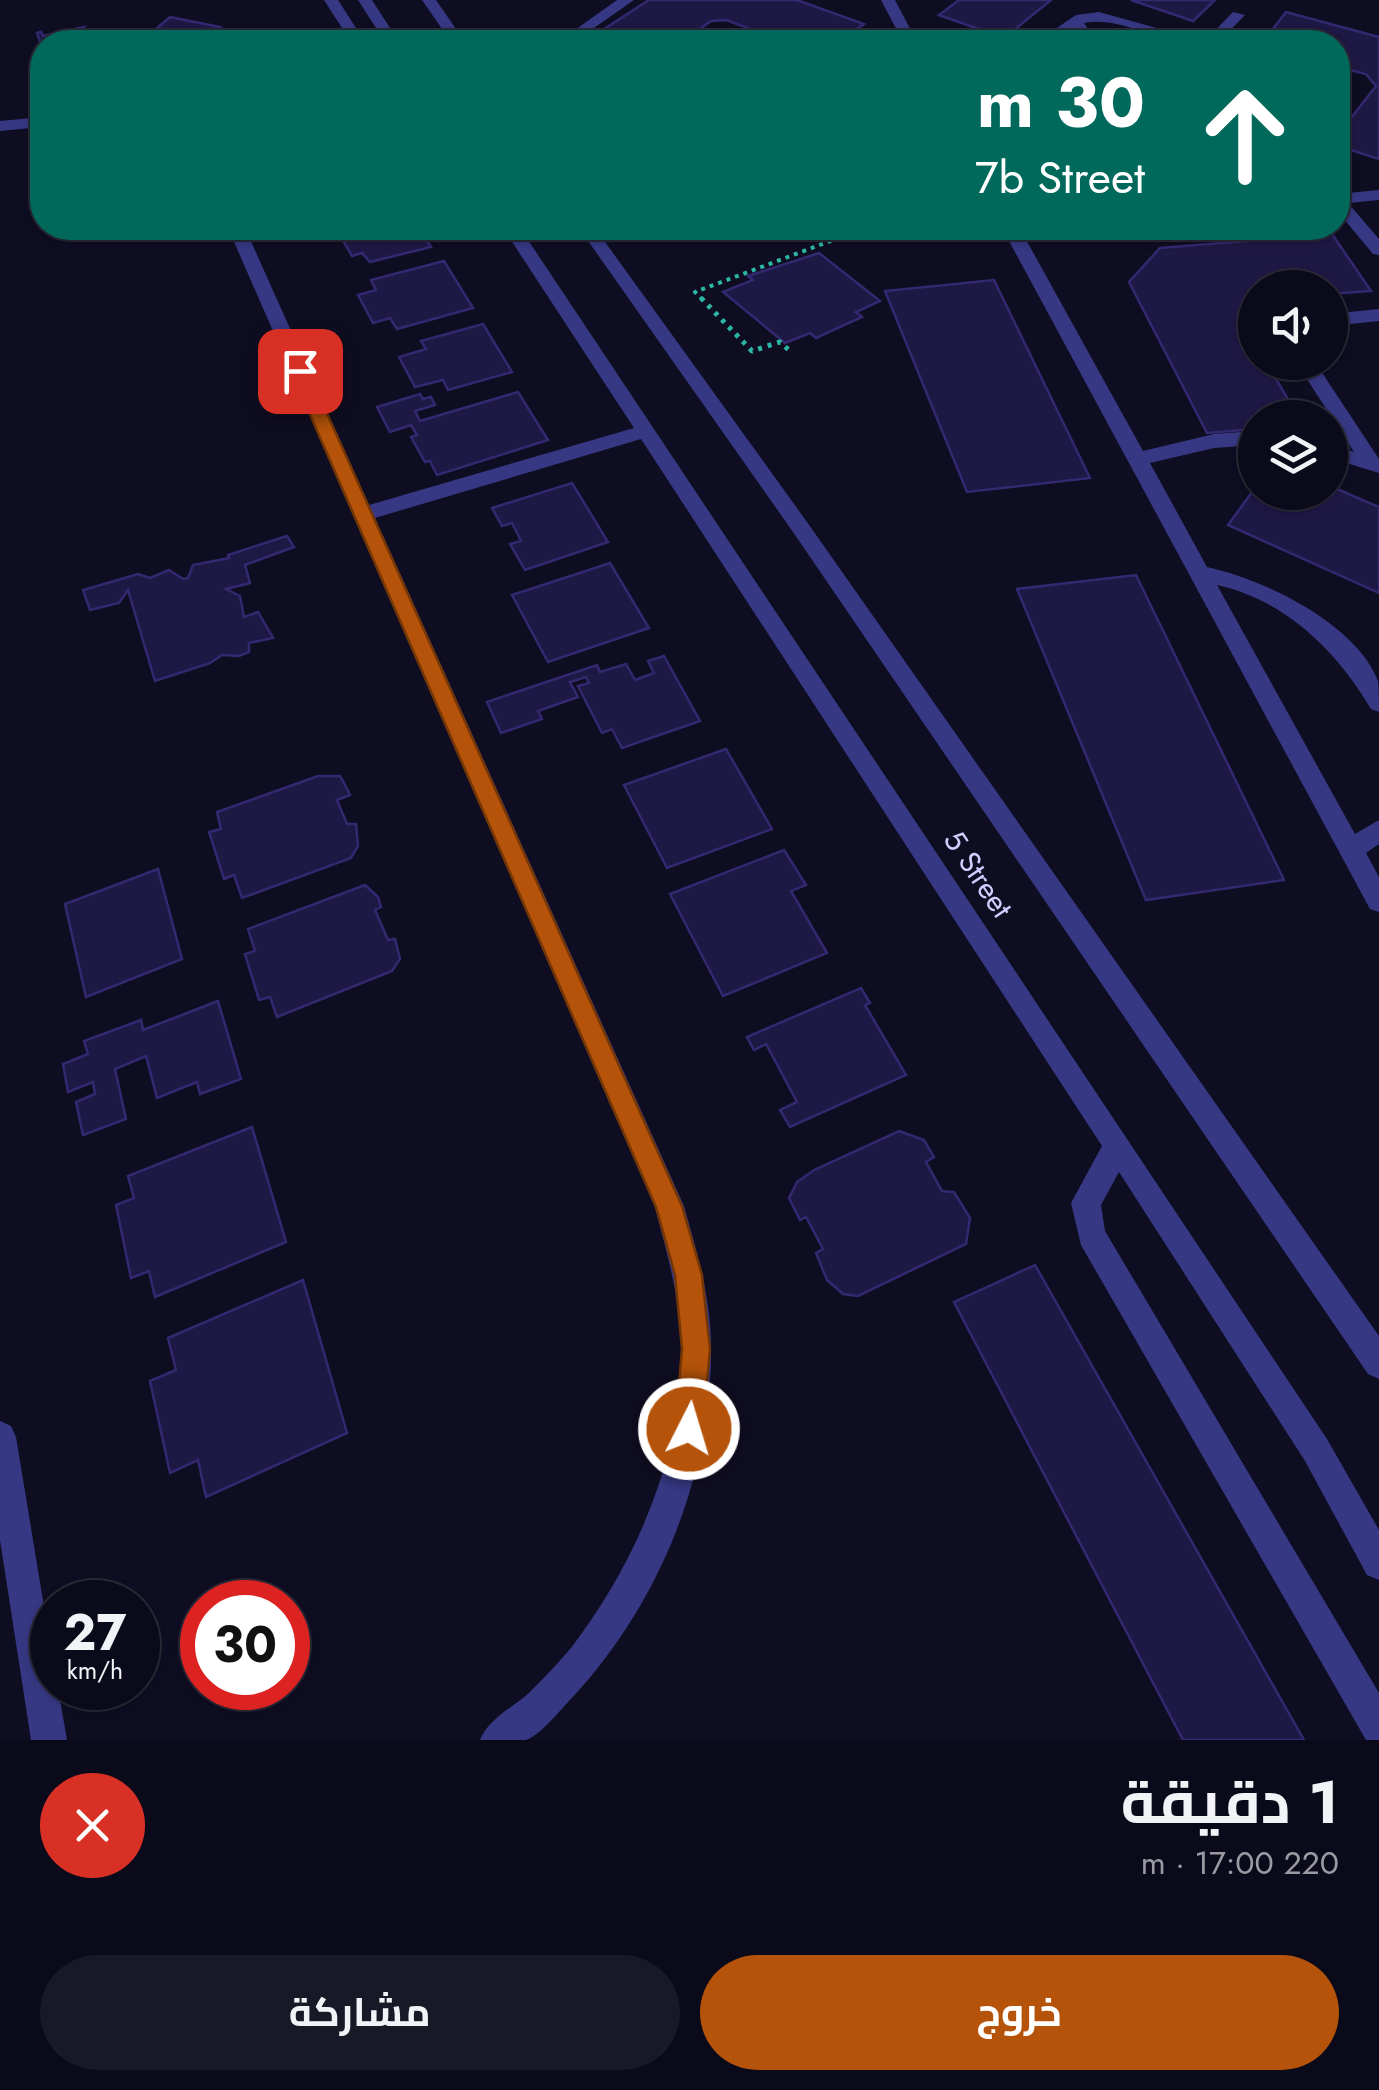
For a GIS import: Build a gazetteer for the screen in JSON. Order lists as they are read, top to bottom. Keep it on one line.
{"streets":{"street":["5 Street"]},"page":{"turn":["30 m","7b Street"],"speed":"27 km/h","limit":"30","heading":["1 دقيقة","220 m · 17:00"],"buttons":["خروج","مشاركة"]}}
